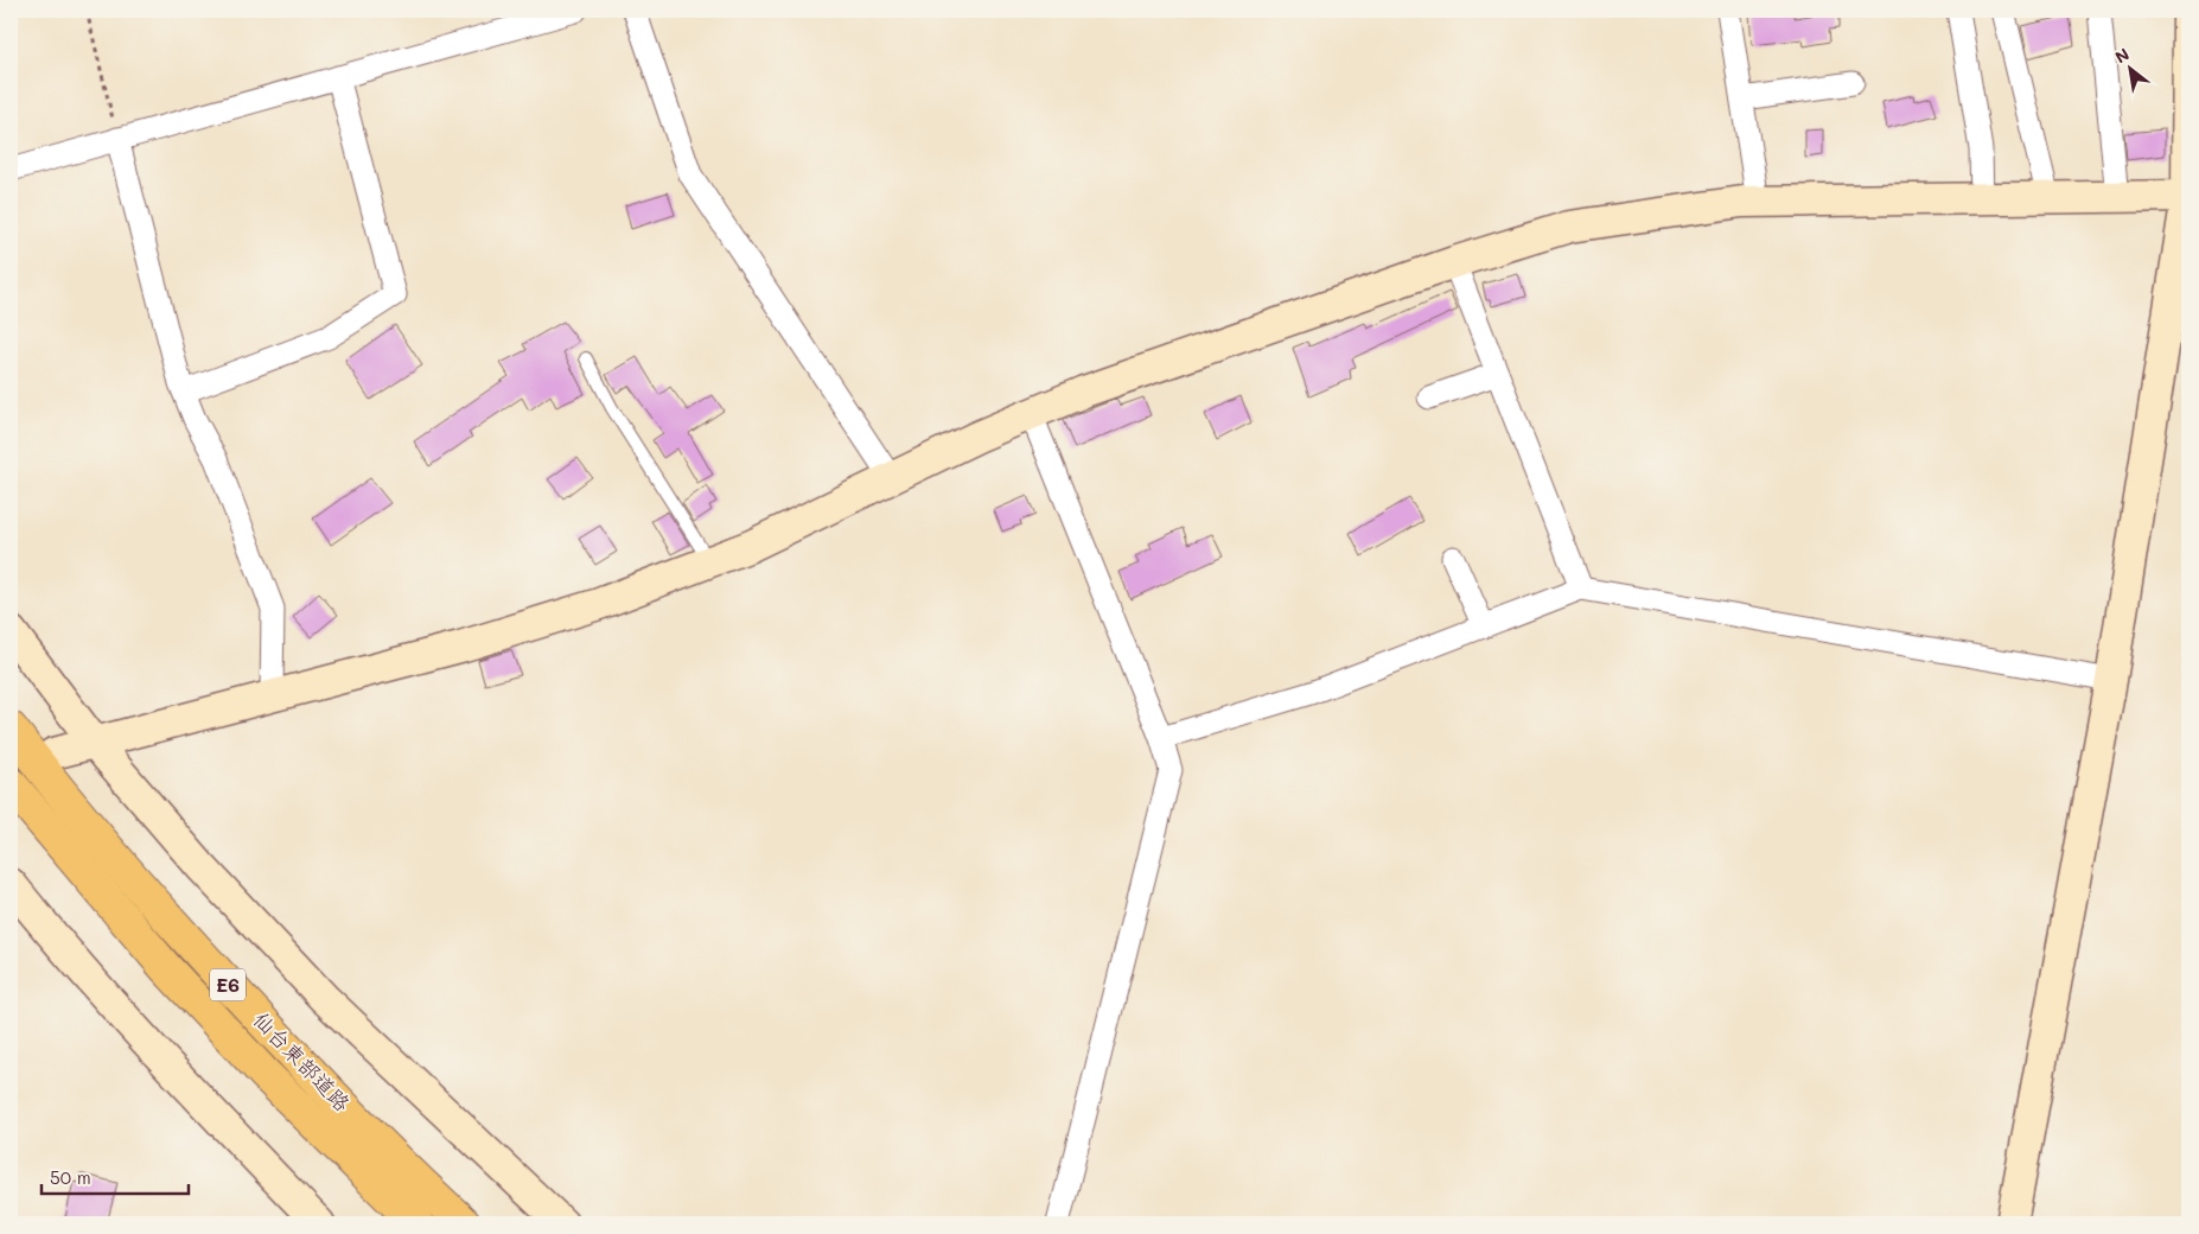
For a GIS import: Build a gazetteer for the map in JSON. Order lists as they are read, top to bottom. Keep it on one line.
{"streets":{"highway":["E6","仙台東部道路"]},"scale_bar":"50 m","north":"top left"}
